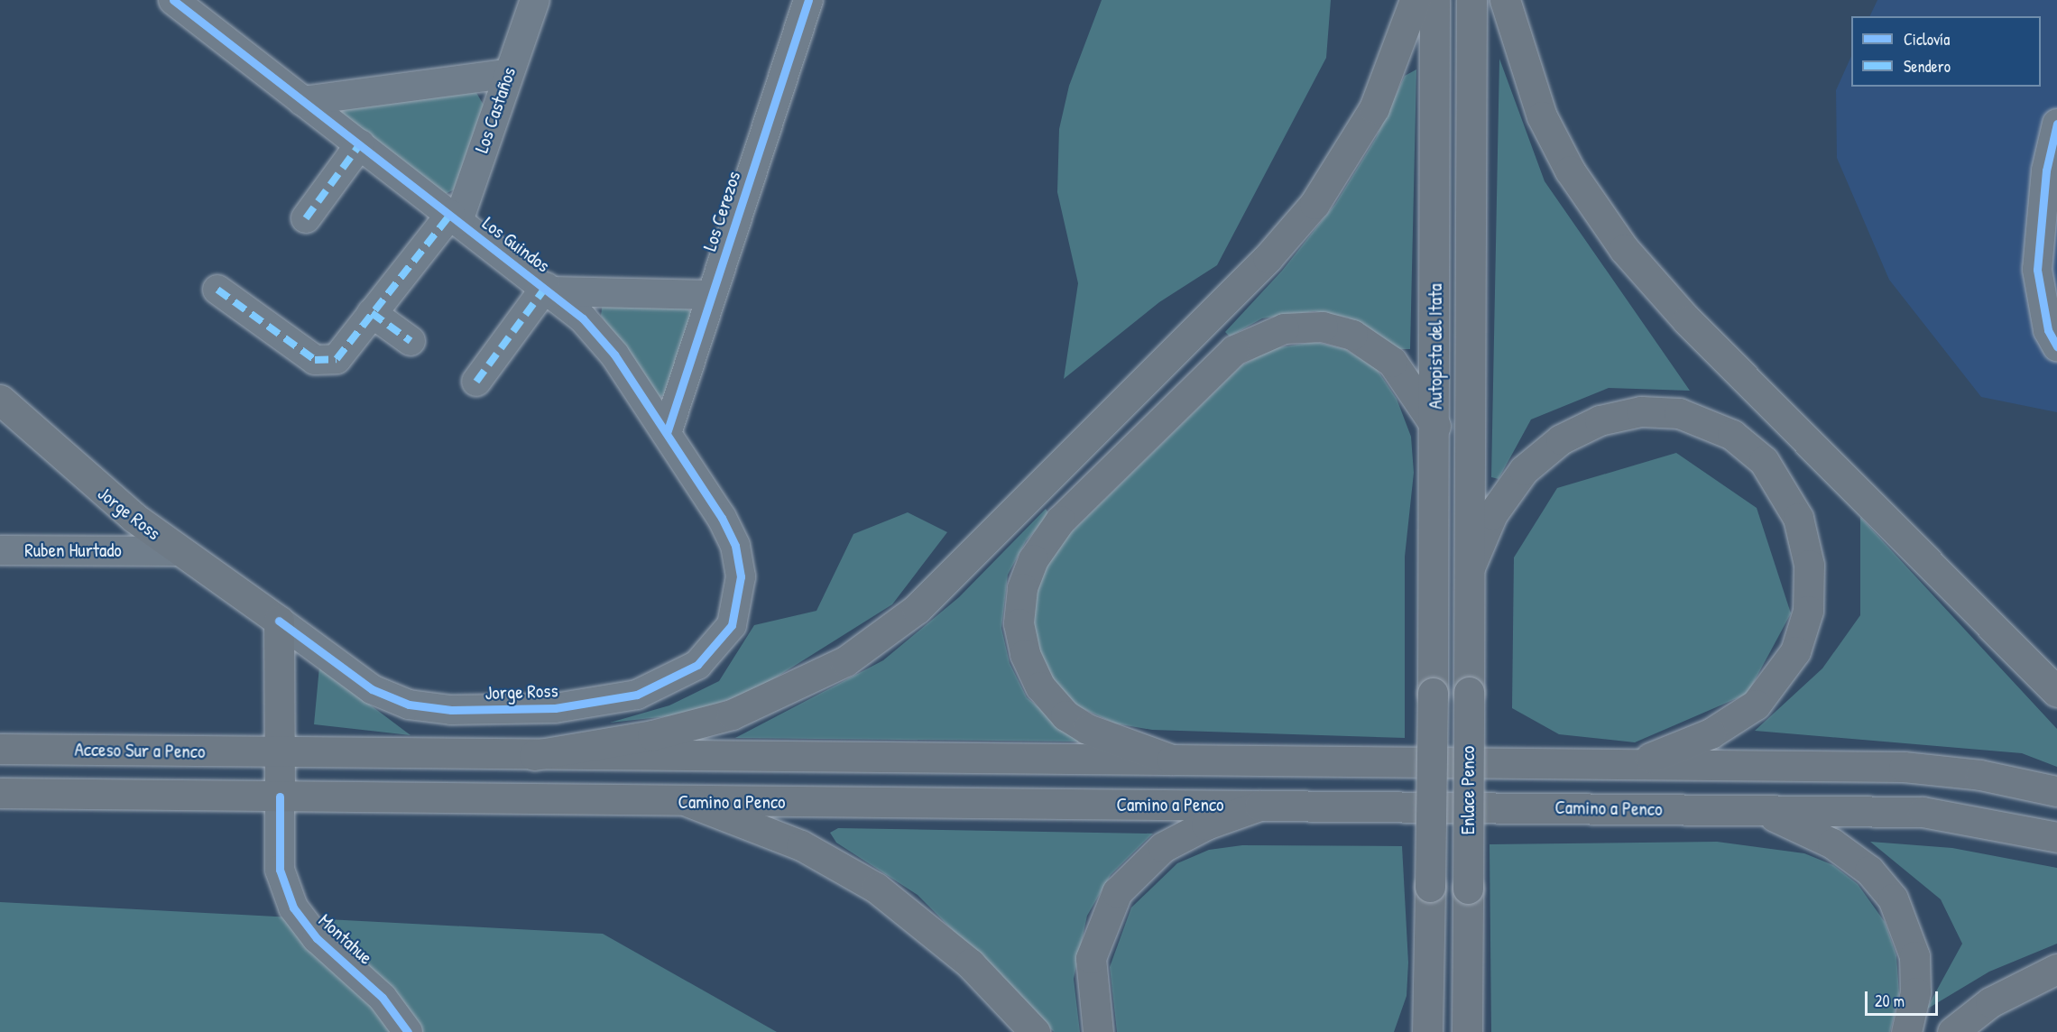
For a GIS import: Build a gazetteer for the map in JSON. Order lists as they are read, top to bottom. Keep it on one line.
{"streets":{"main road":["Autopista del Itata","Jorge Ross","Acceso Sur a Penco","Enlace Penco","Camino a Penco"],"street":["Los Castaños","Los Cerezos","Los Guindos","Ruben Hurtado","Montahue"]},"crossings":[["Los Castaños","Los Guindos"],["Los Cerezos","Los Guindos"],["Los Guindos","Jorge Ross"],["Autopista del Itata","Enlace Penco"],["Jorge Ross","Ruben Hurtado"],["Camino a Penco","Montahue"]],"legend":["Ciclovía","Sendero"],"scale_bar":"20 m"}
